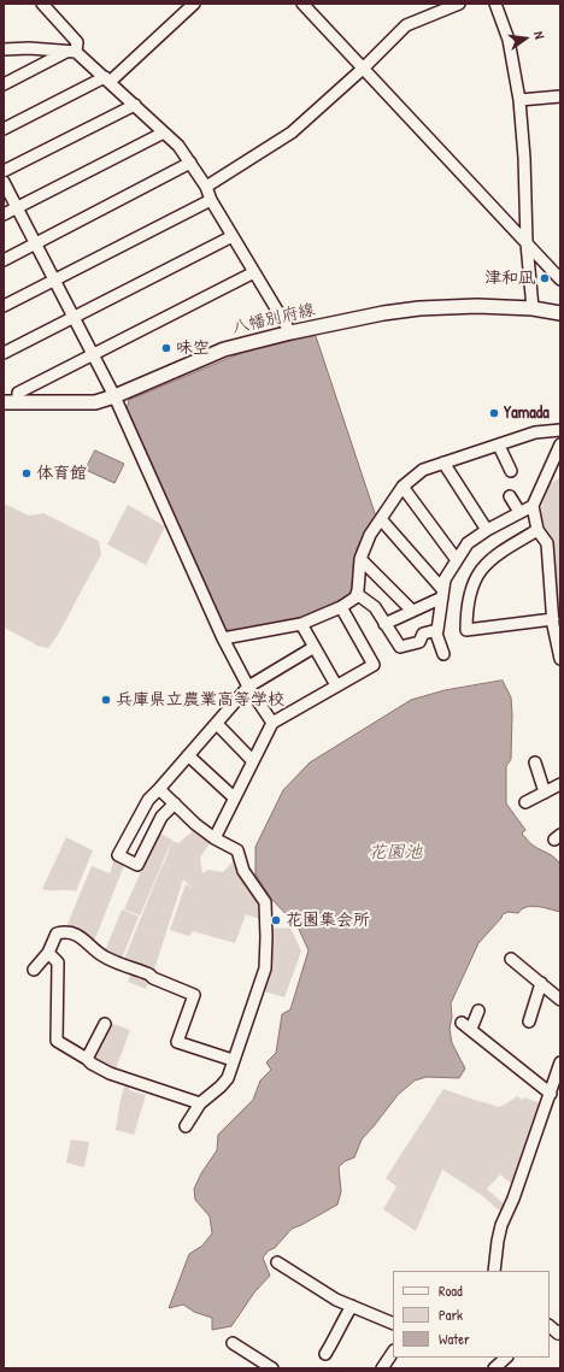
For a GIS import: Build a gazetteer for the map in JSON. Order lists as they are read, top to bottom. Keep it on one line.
{"streets":{"main road":["八幡別府線"]},"water":["花園池"],"places":["津和凪","味空","Yamada","体育館","兵庫県立農業高等学校","花園集会所"],"legend":["Road","Park","Water"],"north":"right"}
